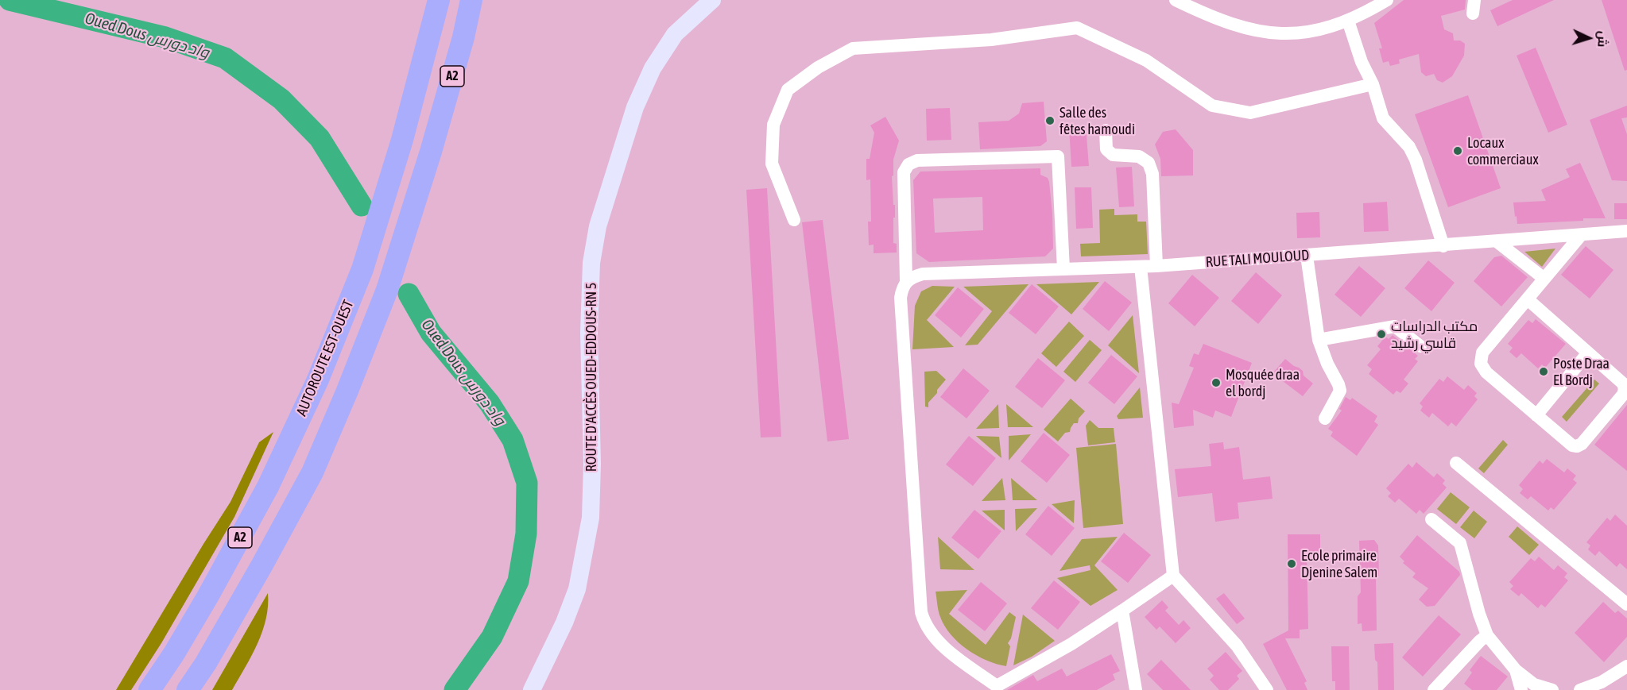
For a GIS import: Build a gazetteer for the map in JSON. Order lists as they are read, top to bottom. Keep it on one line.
{"streets":{"highway":["A2","AUTOROUTE EST-OUEST"],"main road":["ROUTE D'ACCÈS OUED-EDDOUS-RN 5"],"street":["RUE TALI MOULOUD"]},"water":["Oued Dous واد دورس"],"places":["Salle des fêtes hamoudi","Locaux commerciaux","مكتب الدراسات قاسي رشيد","Poste Draa El Bordj","Mosquée draa el bordj","Ecole primaire Djenine Salem"],"north":"right"}
